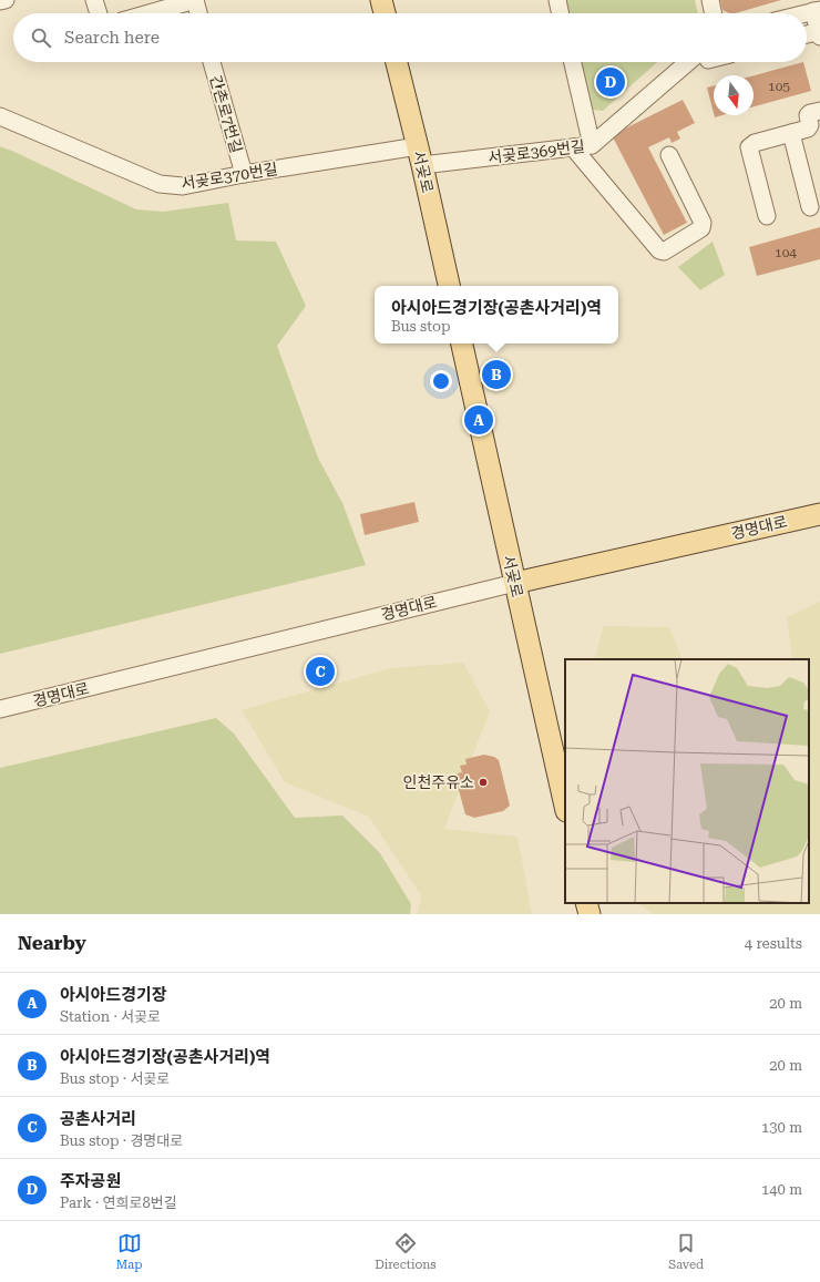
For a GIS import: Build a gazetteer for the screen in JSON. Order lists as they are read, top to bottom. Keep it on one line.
{"streets":{"main road":["서곶로","경명대로"],"street":["간촌로7번길","서곶로369번길","서곶로370번길"]},"crossings":[["간촌로7번길","서곶로370번길"],["서곶로369번길","서곶로"],["서곶로369번길","서곶로370번길"],["서곶로","서곶로370번길"],["서곶로","경명대로"]],"places":["인천주유소"],"house_numbers":["105","104"],"north":"bottom","page":{"search":"Search here","pins":["D","B","A","C"],"popup":["아시아드경기장(공촌사거리)역","Bus stop"],"heading":["Nearby","4 results"],"list":[{"mark":"A","name":"아시아드경기장","note":"Station · 서곶로","value":"20 m"},{"mark":"B","name":"아시아드경기장(공촌사거리)역","note":"Bus stop · 서곶로","value":"20 m"},{"mark":"C","name":"공촌사거리","note":"Bus stop · 경명대로","value":"130 m"},{"mark":"D","name":"주자공원","note":"Park · 연희로8번길","value":"140 m"}],"nav":["Map","Directions","Saved"]}}
